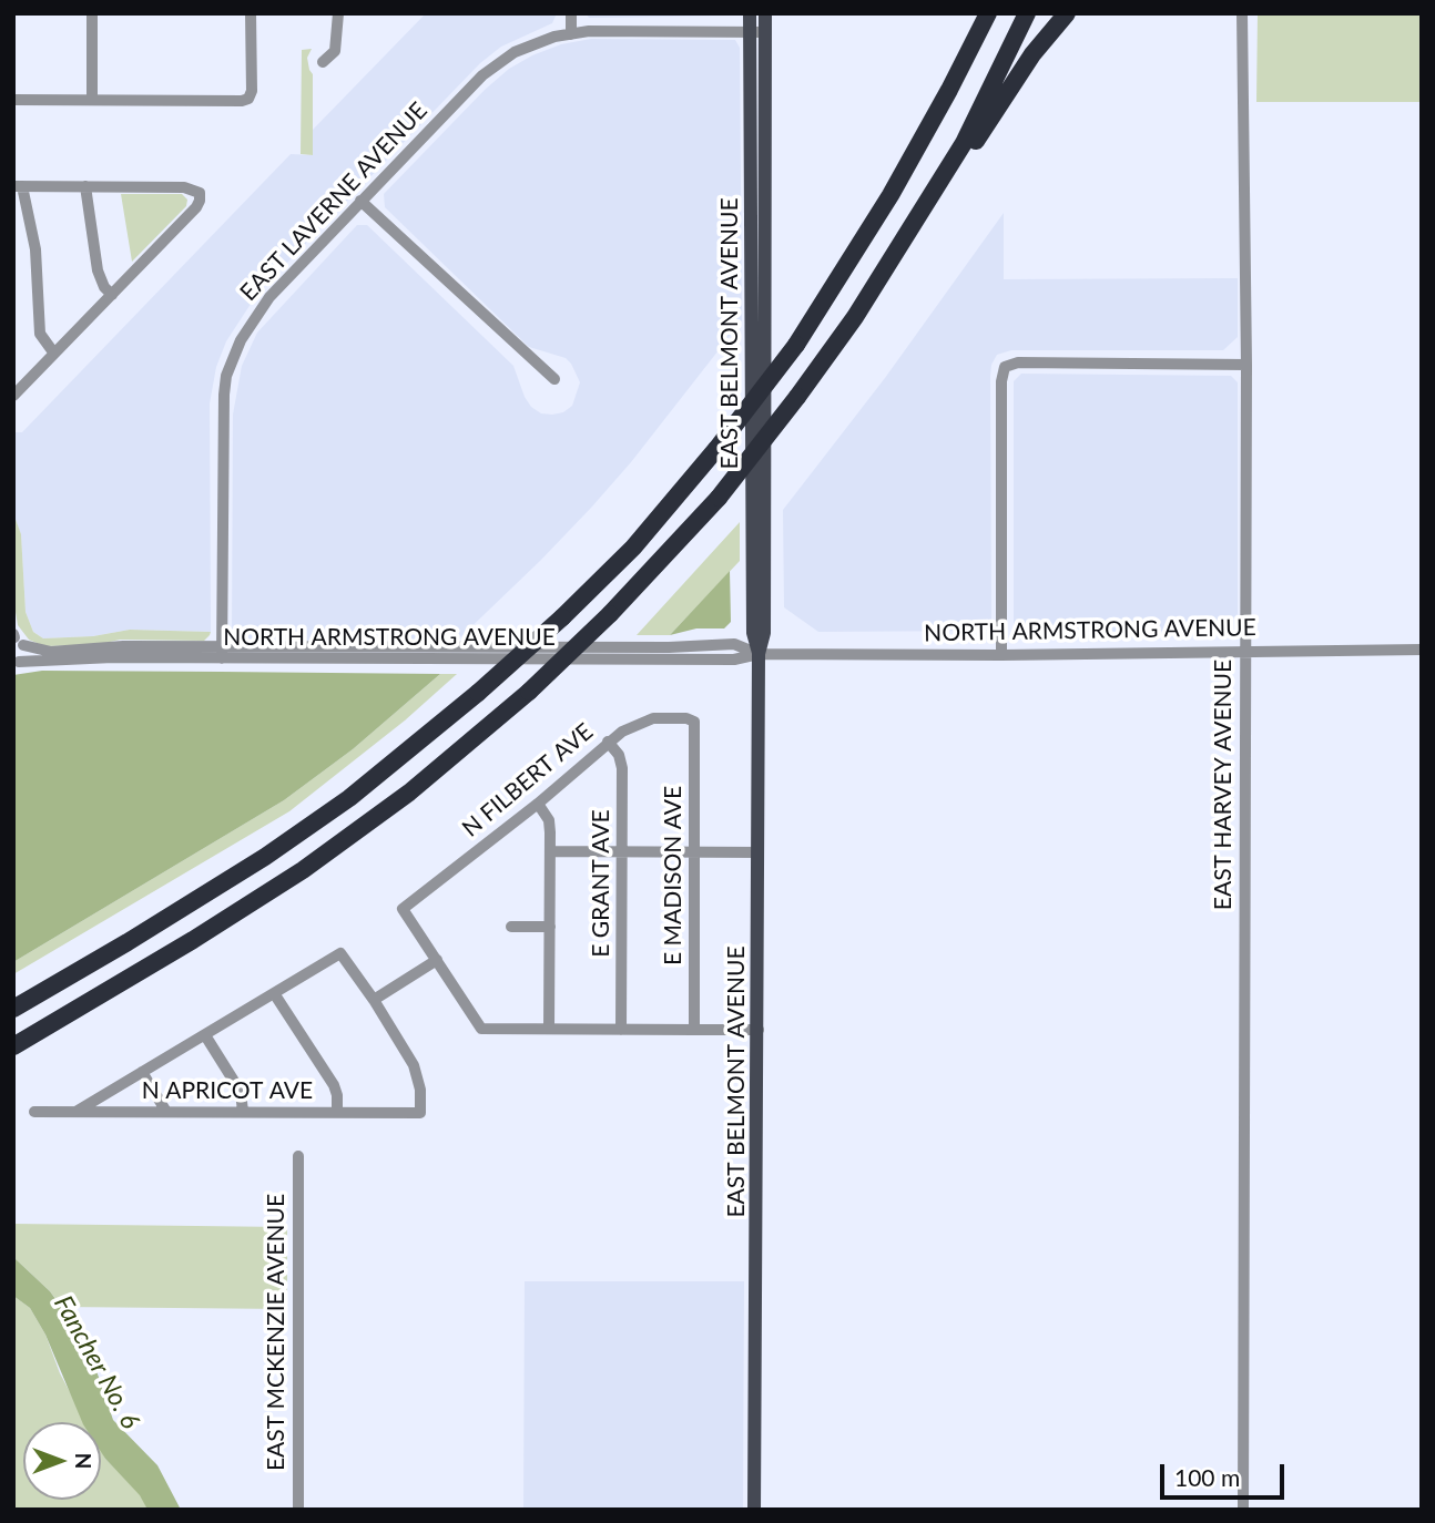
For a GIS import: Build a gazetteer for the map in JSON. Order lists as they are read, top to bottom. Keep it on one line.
{"streets":{"main road":["EAST BELMONT AVENUE"],"street":["EAST LAVERNE AVENUE","NORTH ARMSTRONG AVENUE","N FILBERT AVE","EAST HARVEY AVENUE","E MADISON AVE","E GRANT AVE","N APRICOT AVE","EAST MCKENZIE AVENUE"]},"crossings":[["EAST LAVERNE AVENUE","EAST BELMONT AVENUE"],["EAST LAVERNE AVENUE","NORTH ARMSTRONG AVENUE"],["EAST BELMONT AVENUE","NORTH ARMSTRONG AVENUE"],["NORTH ARMSTRONG AVENUE","EAST HARVEY AVENUE"],["N FILBERT AVE","E MADISON AVE"],["N FILBERT AVE","E GRANT AVE"]],"water":["Fancher No. 6"],"scale_bar":"100 m","north":"right"}
